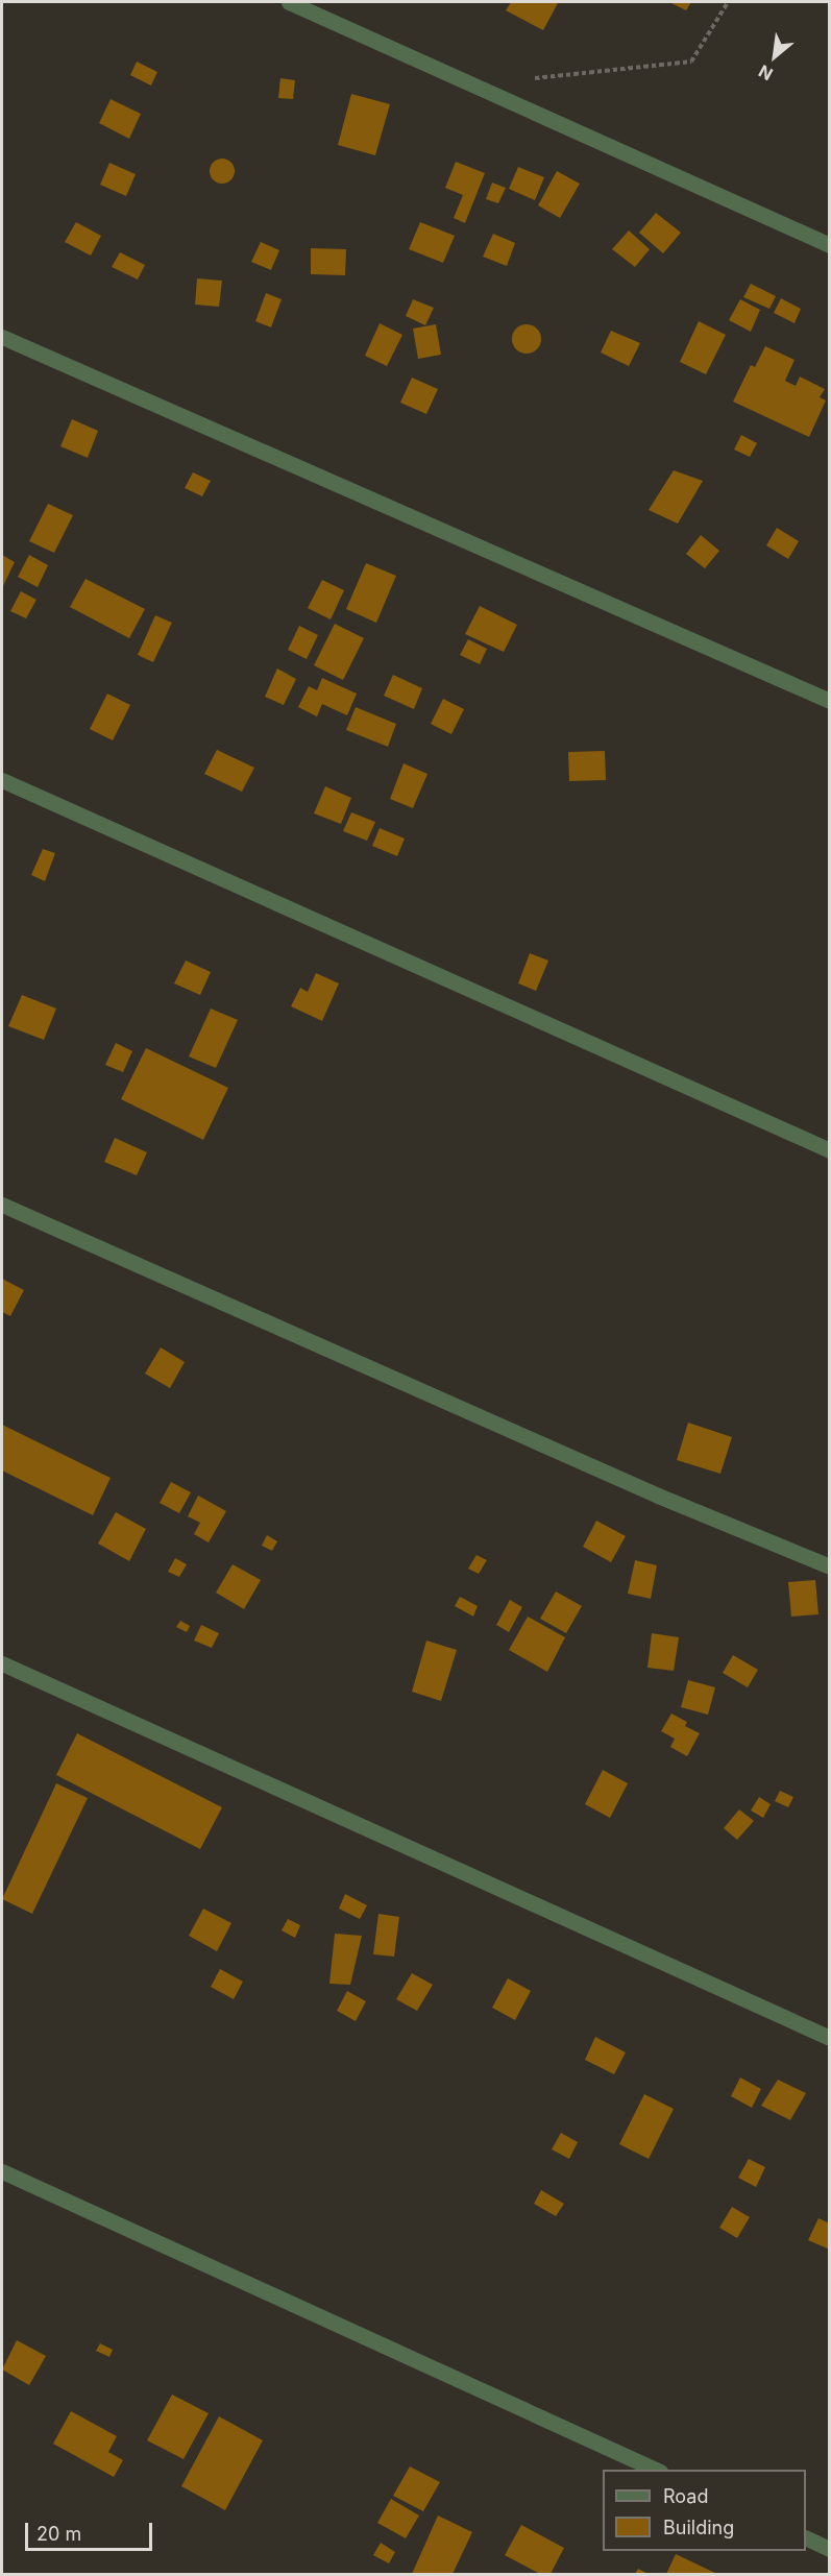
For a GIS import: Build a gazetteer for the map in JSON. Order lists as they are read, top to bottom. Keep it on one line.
{"legend":["Road","Building"],"scale_bar":"20 m","north":"bottom left"}
